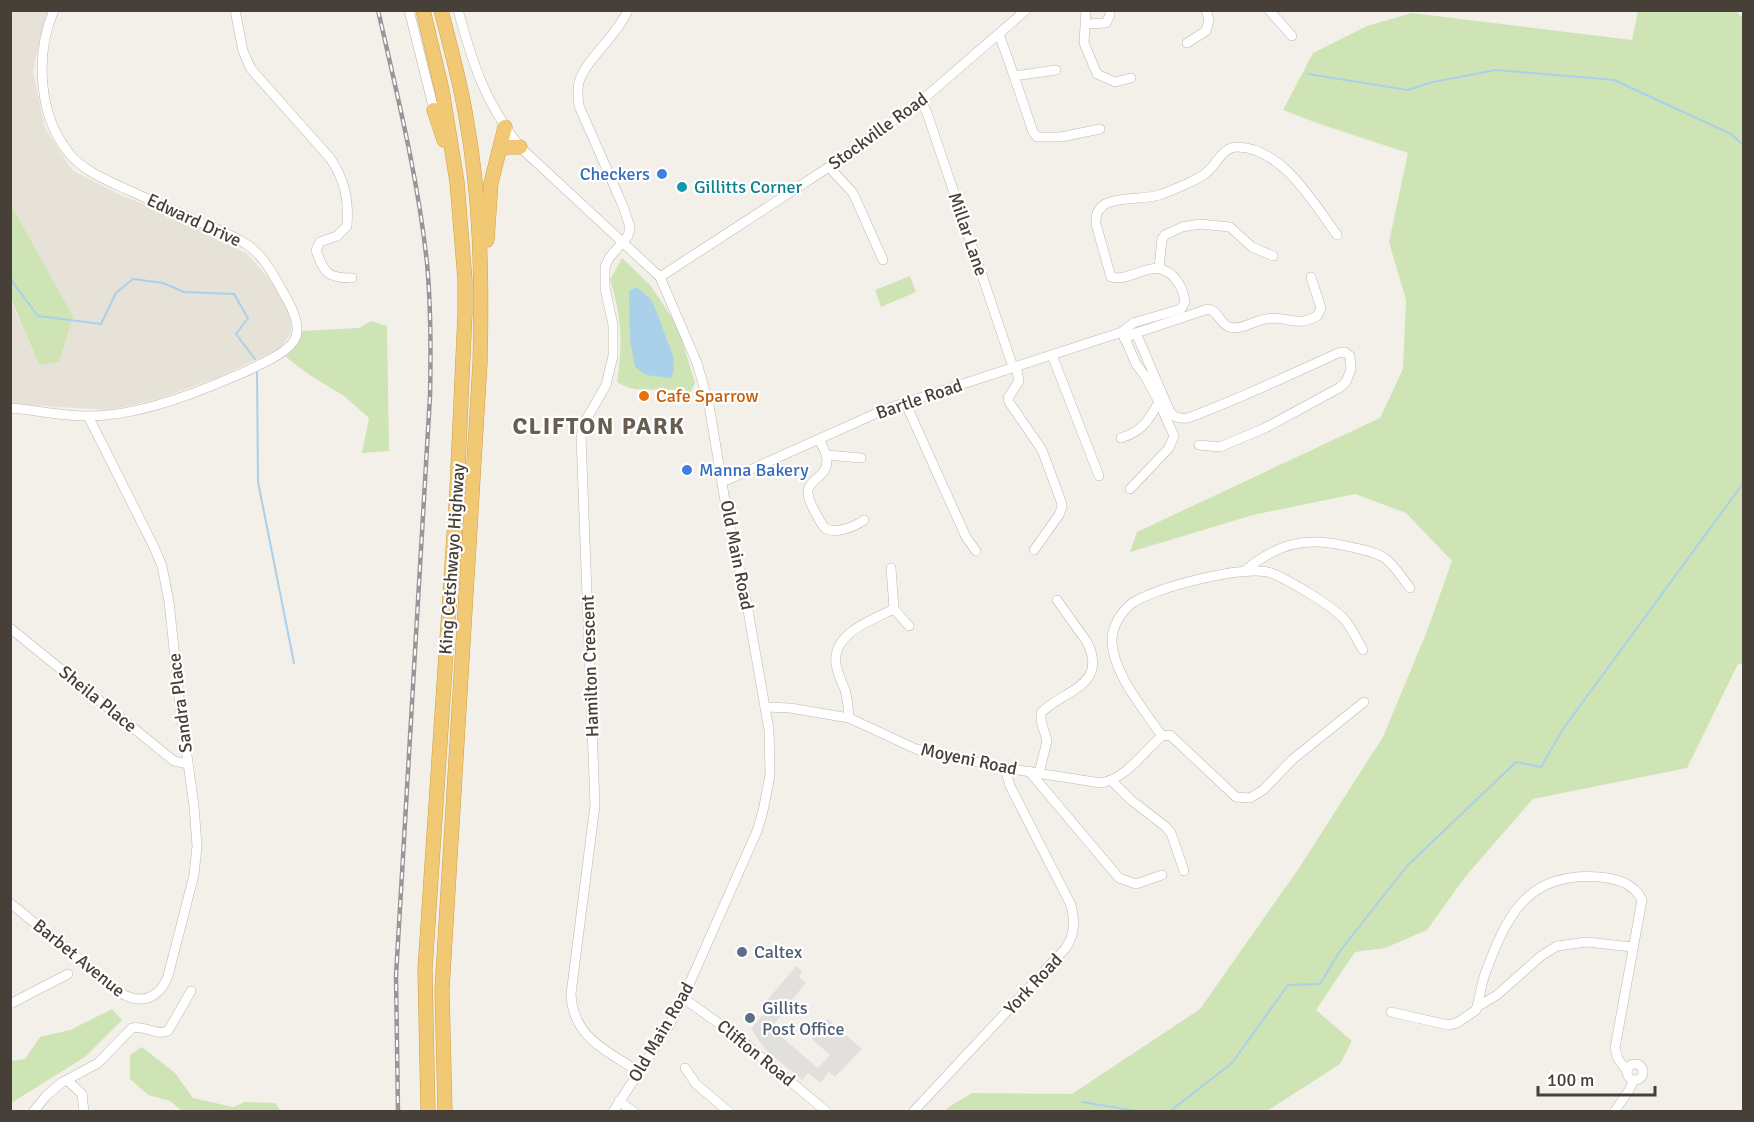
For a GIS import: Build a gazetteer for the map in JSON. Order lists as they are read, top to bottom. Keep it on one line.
{"streets":{"highway":["King Cetshwayo Highway"],"street":["Stockville Road","Edward Drive","Millar Lane","Bartle Road","Old Main Road","Hamilton Crescent","Sheila Place","Sandra Place","Moyeni Road","Barbet Avenue","York Road","Clifton Road"]},"crossings":[["Stockville Road","Millar Lane"],["Stockville Road","Old Main Road"],["Edward Drive","Sandra Place"],["Millar Lane","Bartle Road"],["Bartle Road","Old Main Road"],["Old Main Road","Hamilton Crescent"],["Old Main Road","Moyeni Road"],["Old Main Road","Clifton Road"],["Sheila Place","Sandra Place"],["Sandra Place","Barbet Avenue"],["Moyeni Road","York Road"]],"districts":["CLIFTON PARK"],"places":["Checkers","Gillitts Corner","Cafe Sparrow","Manna Bakery","Caltex","Gillits Post Office"],"scale_bar":"100 m"}
